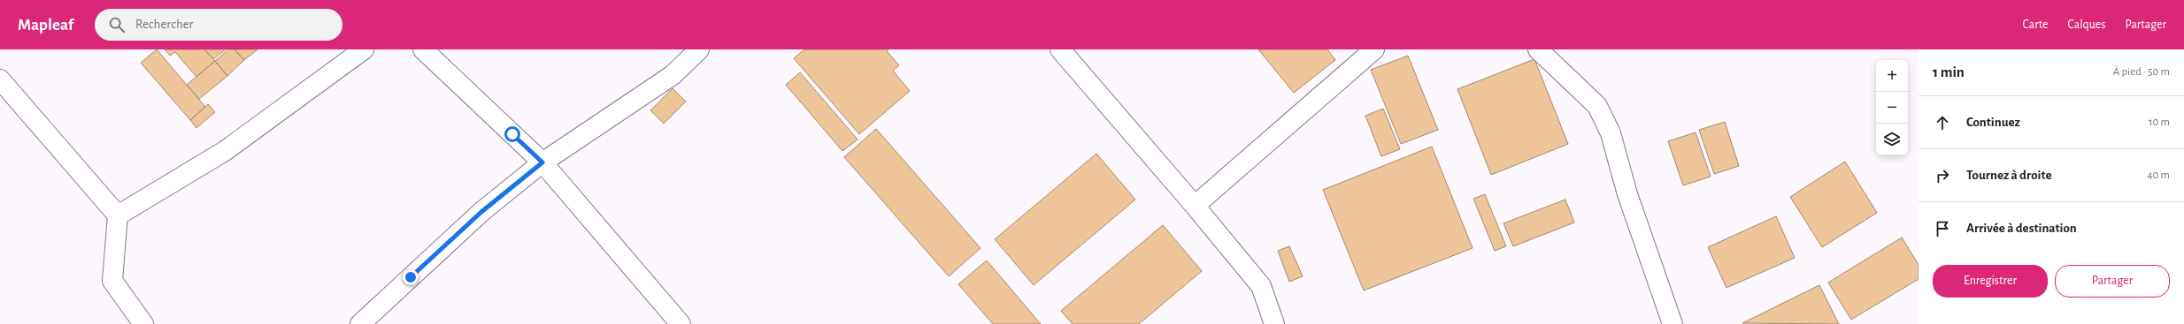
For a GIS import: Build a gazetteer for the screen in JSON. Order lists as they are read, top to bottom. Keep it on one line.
{"page":{"header":"Mapleaf","search":"Rechercher","nav":["Carte","Calques","Partager"],"heading":["1 min","À pied · 50 m"],"map_buttons":["+","−"],"list":[["Continuez","10 m"],["Tournez à droite","40 m"],"Arrivée à destination"],"buttons":["Enregistrer","Partager"]}}
